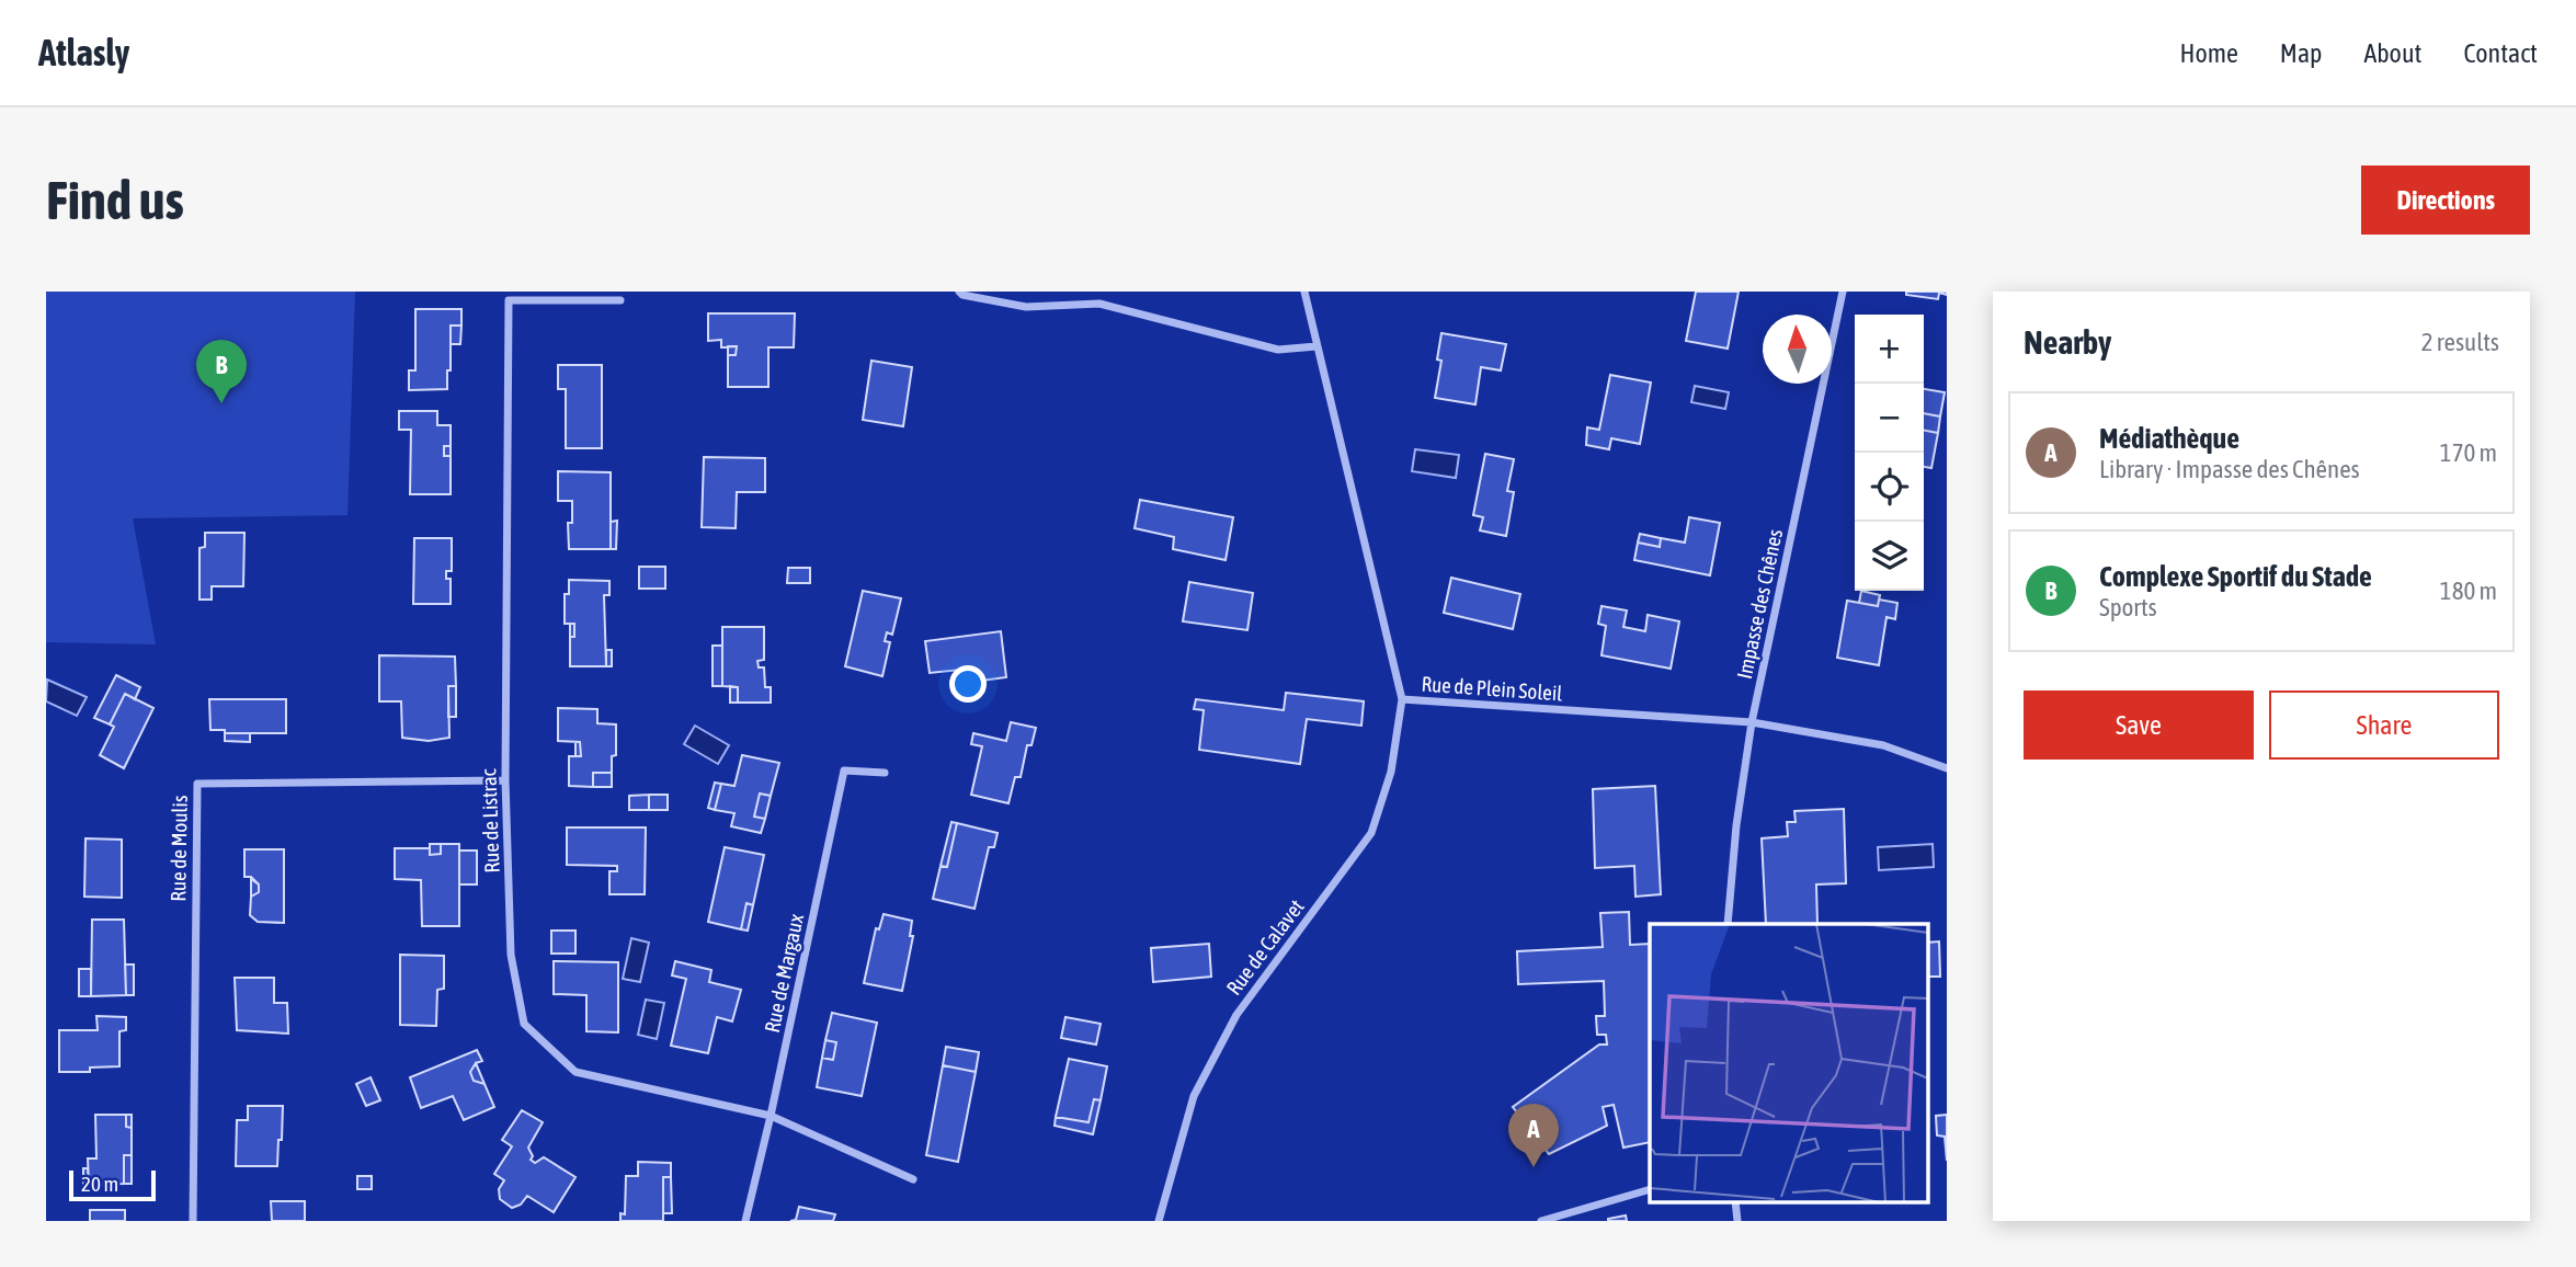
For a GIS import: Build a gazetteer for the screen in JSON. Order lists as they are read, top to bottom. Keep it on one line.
{"streets":{"street":["Impasse des Chênes","Rue de Plein Soleil","Rue de Listrac","Rue de Moulis","Rue de Calavet","Rue de Margaux"]},"crossings":[["Impasse des Chênes","Rue de Plein Soleil"],["Rue de Plein Soleil","Rue de Calavet"],["Rue de Listrac","Rue de Moulis"],["Rue de Listrac","Rue de Margaux"]],"scale_bar":"20 m","north":"top","page":{"header":"Atlasly","nav":["Home","Map","About","Contact"],"buttons":["Directions",["Save","Share"]],"title":"Find us","heading":["Nearby","2 results"],"map_buttons":["+","−"],"pins":["B","A"],"list":[{"mark":"A","name":"Médiathèque","note":"Library · Impasse des Chênes","value":"170 m"},{"mark":"B","name":"Complexe Sportif du Stade","note":"Sports","value":"180 m"}],"scale":"20 m"}}
